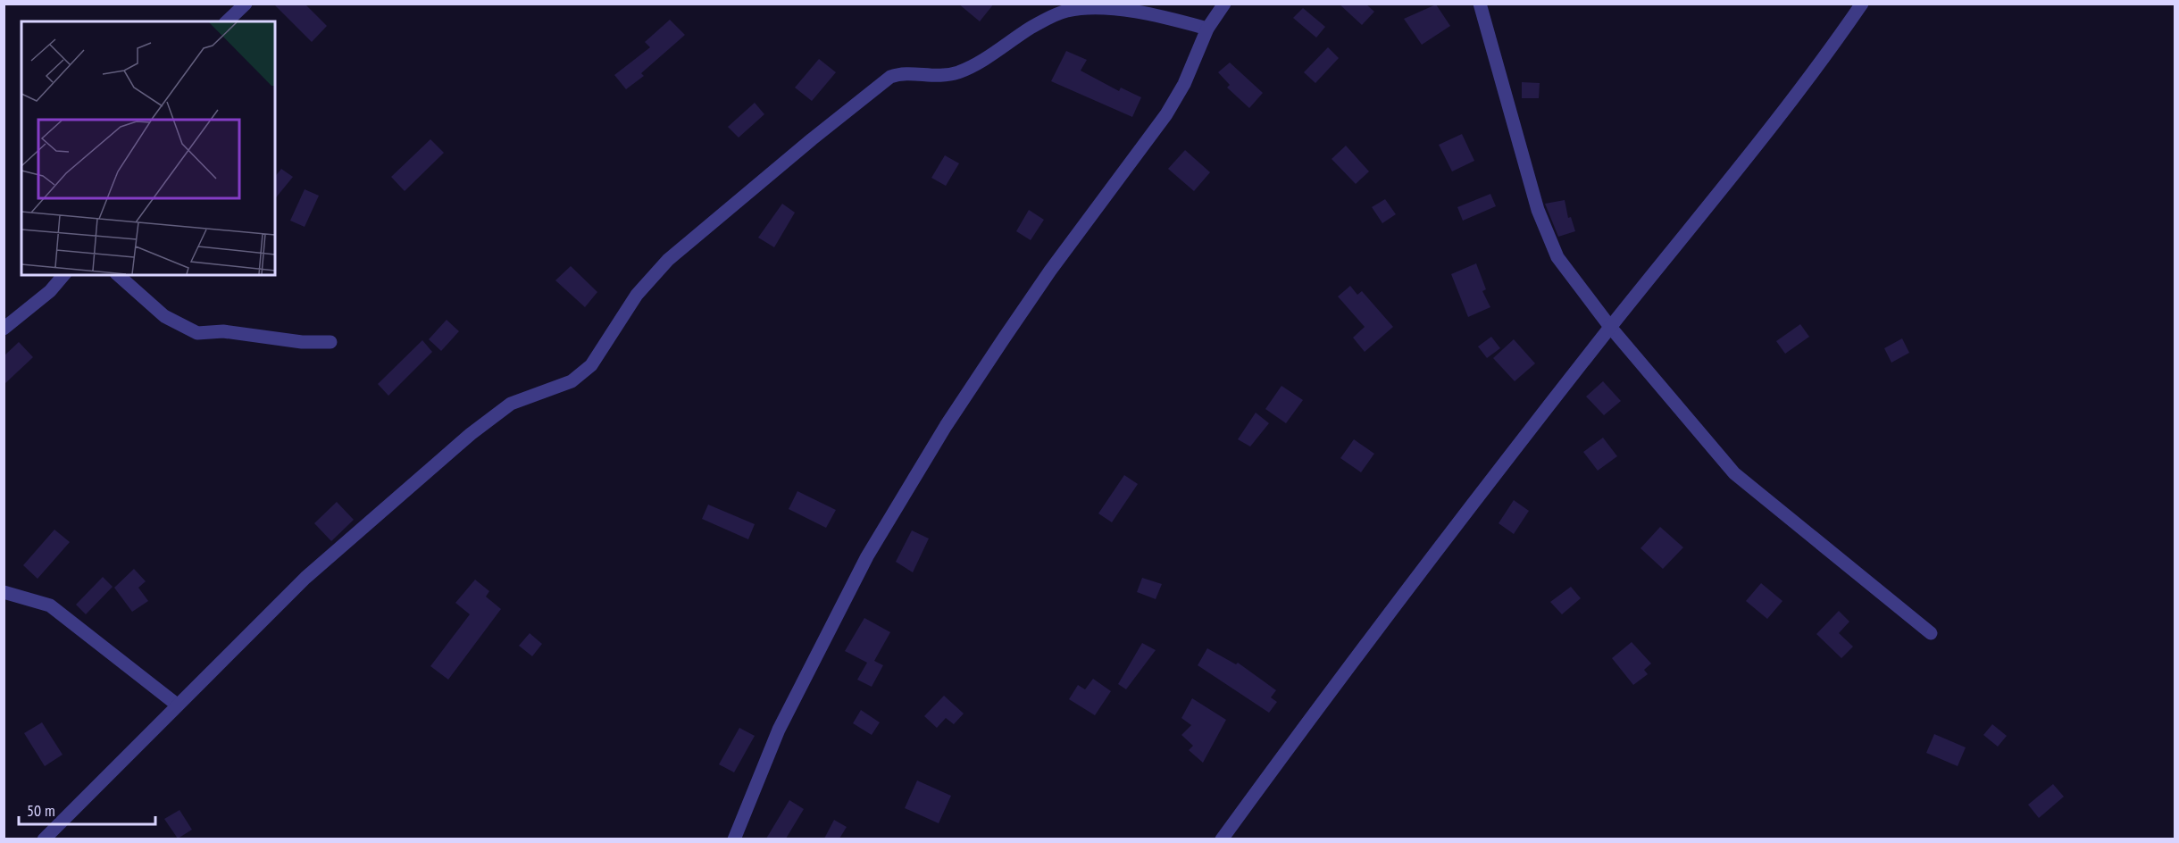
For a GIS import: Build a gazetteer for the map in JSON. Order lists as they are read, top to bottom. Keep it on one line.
{"scale_bar":"50 m"}
